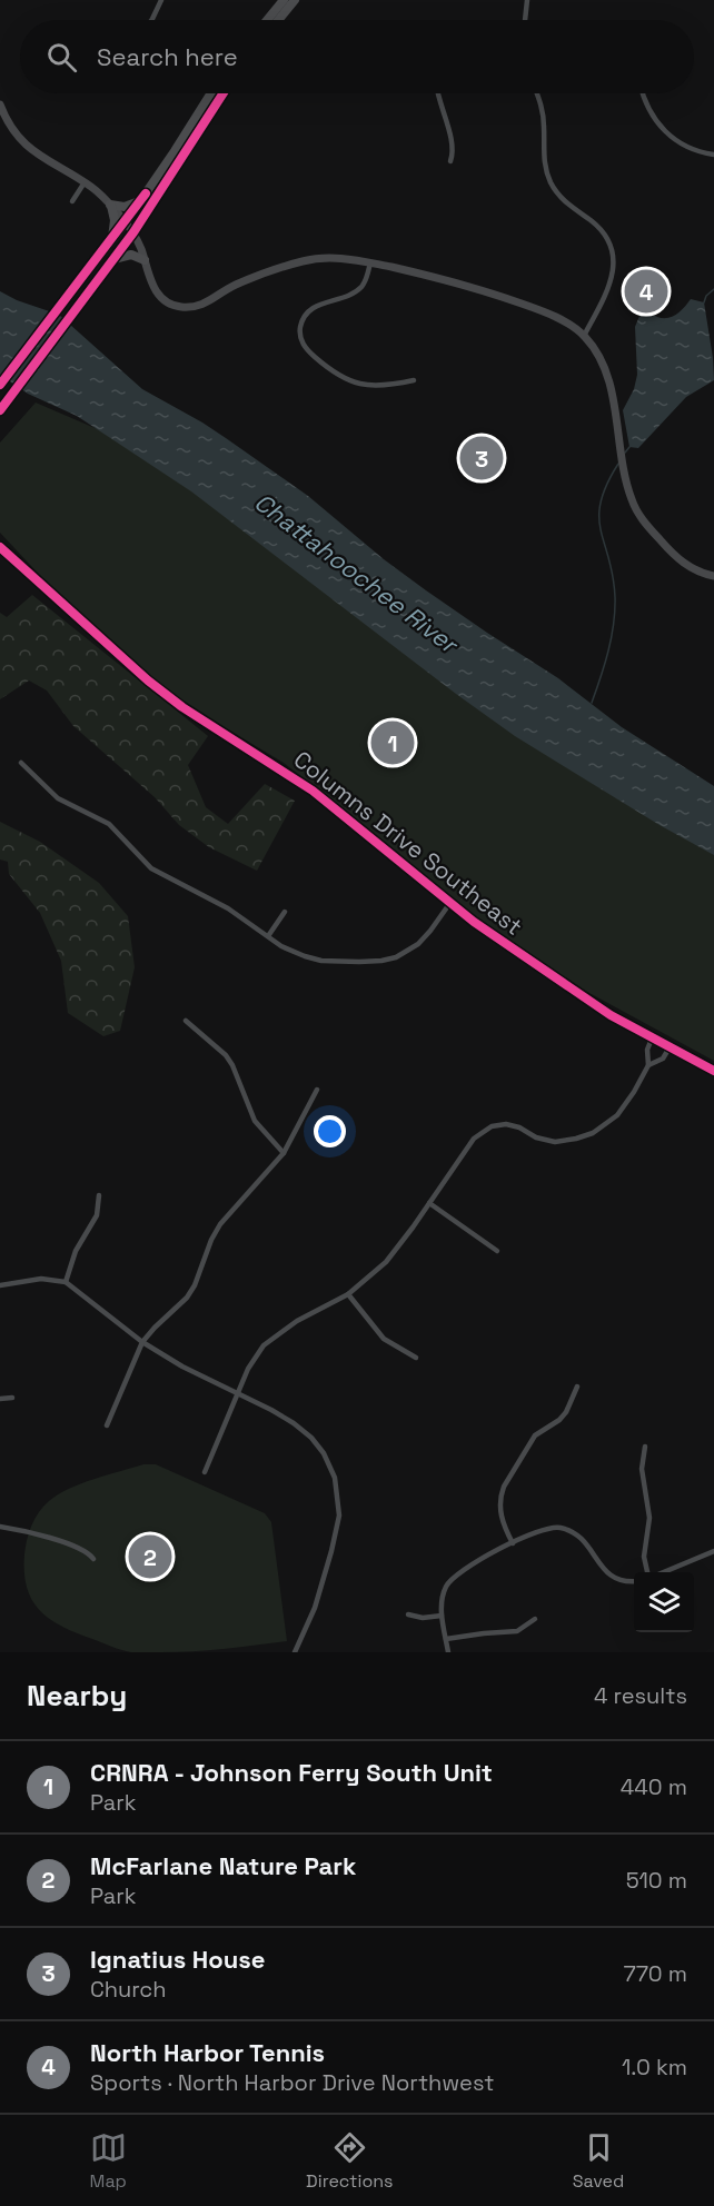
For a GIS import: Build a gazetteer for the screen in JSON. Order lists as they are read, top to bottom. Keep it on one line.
{"streets":{"street":["Columns Drive Southeast"]},"water":["Chattahoochee River"],"page":{"search":"Search here","pins":["4","3","1","2"],"heading":["Nearby","4 results"],"list":[{"mark":"1","name":"CRNRA - Johnson Ferry South Unit","note":"Park","value":"440 m"},{"mark":"2","name":"McFarlane Nature Park","note":"Park","value":"510 m"},{"mark":"3","name":"Ignatius House","note":"Church","value":"770 m"},{"mark":"4","name":"North Harbor Tennis","note":"Sports · North Harbor Drive Northwest","value":"1.0 km"}],"nav":["Map","Directions","Saved"]}}
